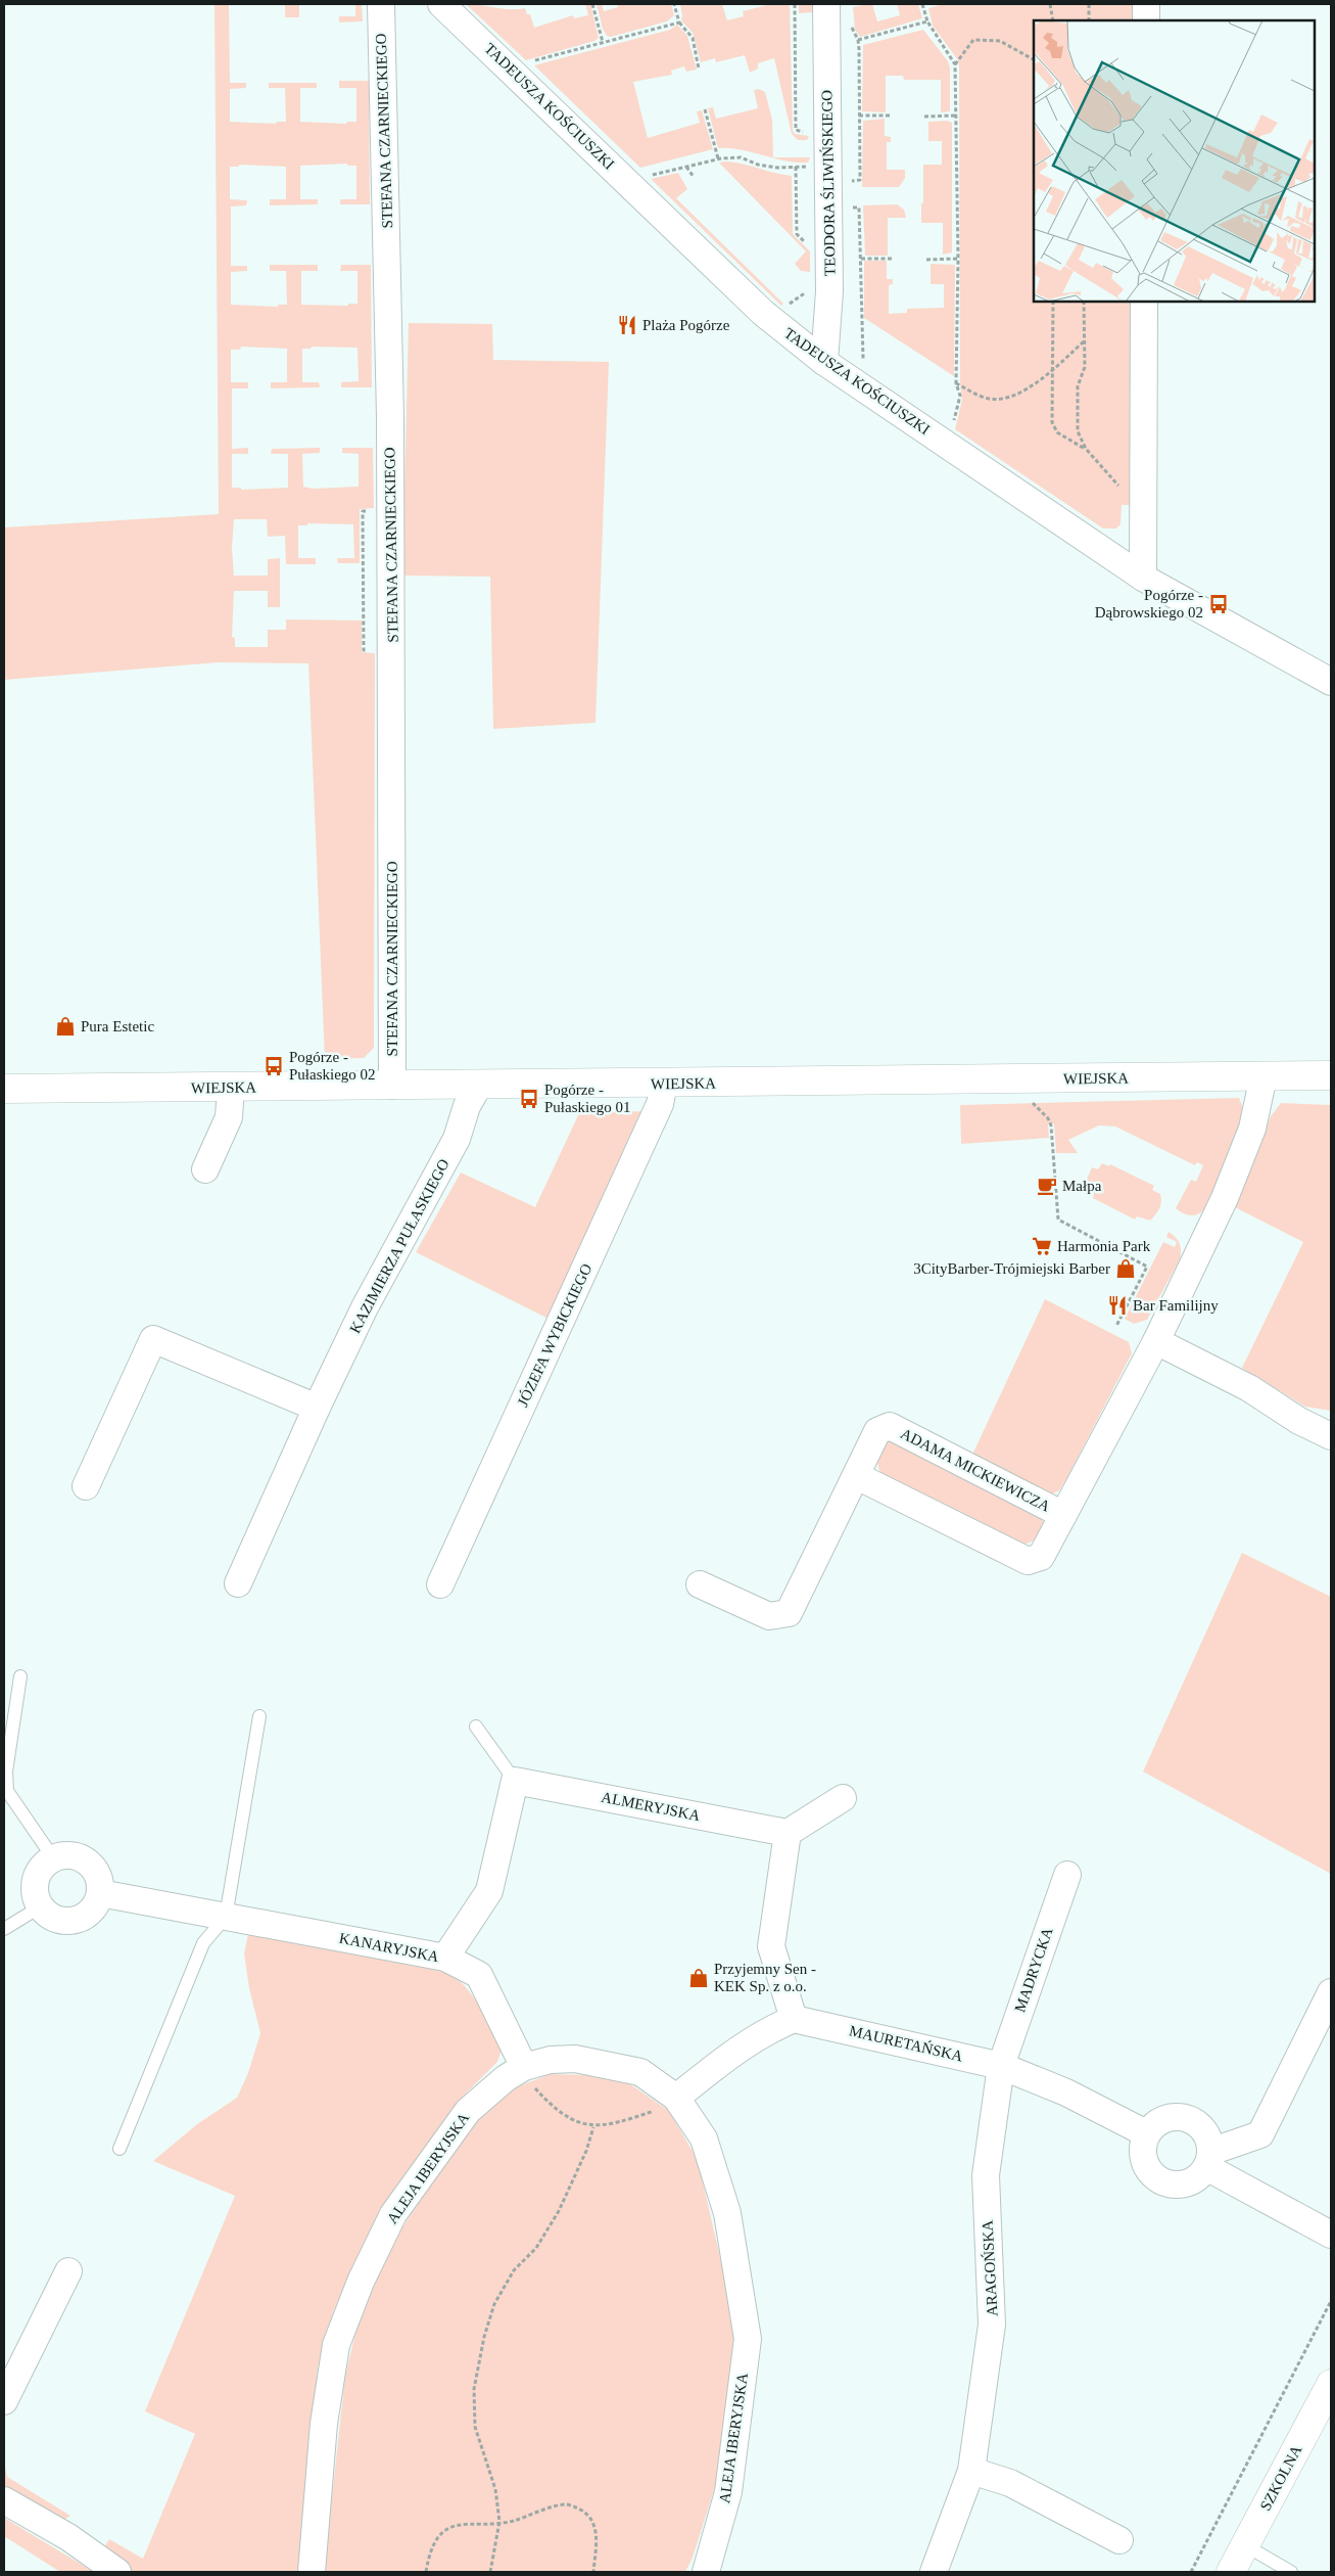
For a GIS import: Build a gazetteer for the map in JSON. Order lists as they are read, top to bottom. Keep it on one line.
{"streets":{"street":["TADEUSZA KOŚCIUSZKI","STEFANA CZARNIECKIEGO","TEODORA ŚLIWIŃSKIEGO","WIEJSKA","KAZIMIERZA PUŁASKIEGO","JÓZEFA WYBICKIEGO","ADAMA MICKIEWICZA","ALMERYJSKA","KANARYJSKA","MADRYCKA","MAURETAŃSKA","ALEJA IBERYJSKA","ARAGOŃSKA","SZKOLNA"]},"crossings":[["TADEUSZA KOŚCIUSZKI","TEODORA ŚLIWIŃSKIEGO"],["STEFANA CZARNIECKIEGO","WIEJSKA"],["WIEJSKA","KAZIMIERZA PUŁASKIEGO"],["WIEJSKA","JÓZEFA WYBICKIEGO"],["WIEJSKA","ADAMA MICKIEWICZA"],["KANARYJSKA","ALEJA IBERYJSKA"],["MADRYCKA","MAURETAŃSKA"],["MADRYCKA","ARAGOŃSKA"],["MAURETAŃSKA","ARAGOŃSKA"]],"places":{"restaurant":["Plaża Pogórze","Bar Familijny"],"bus stop":["Pogórze - Dąbrowskiego 02","Pogórze - Pułaskiego 02","Pogórze - Pułaskiego 01"],"shop":["Pura Estetic","3CityBarber-Trójmiejski Barber","Przyjemny Sen - KEK Sp. z o.o."],"cafe":["Małpa"],"supermarket":["Harmonia Park"]}}
